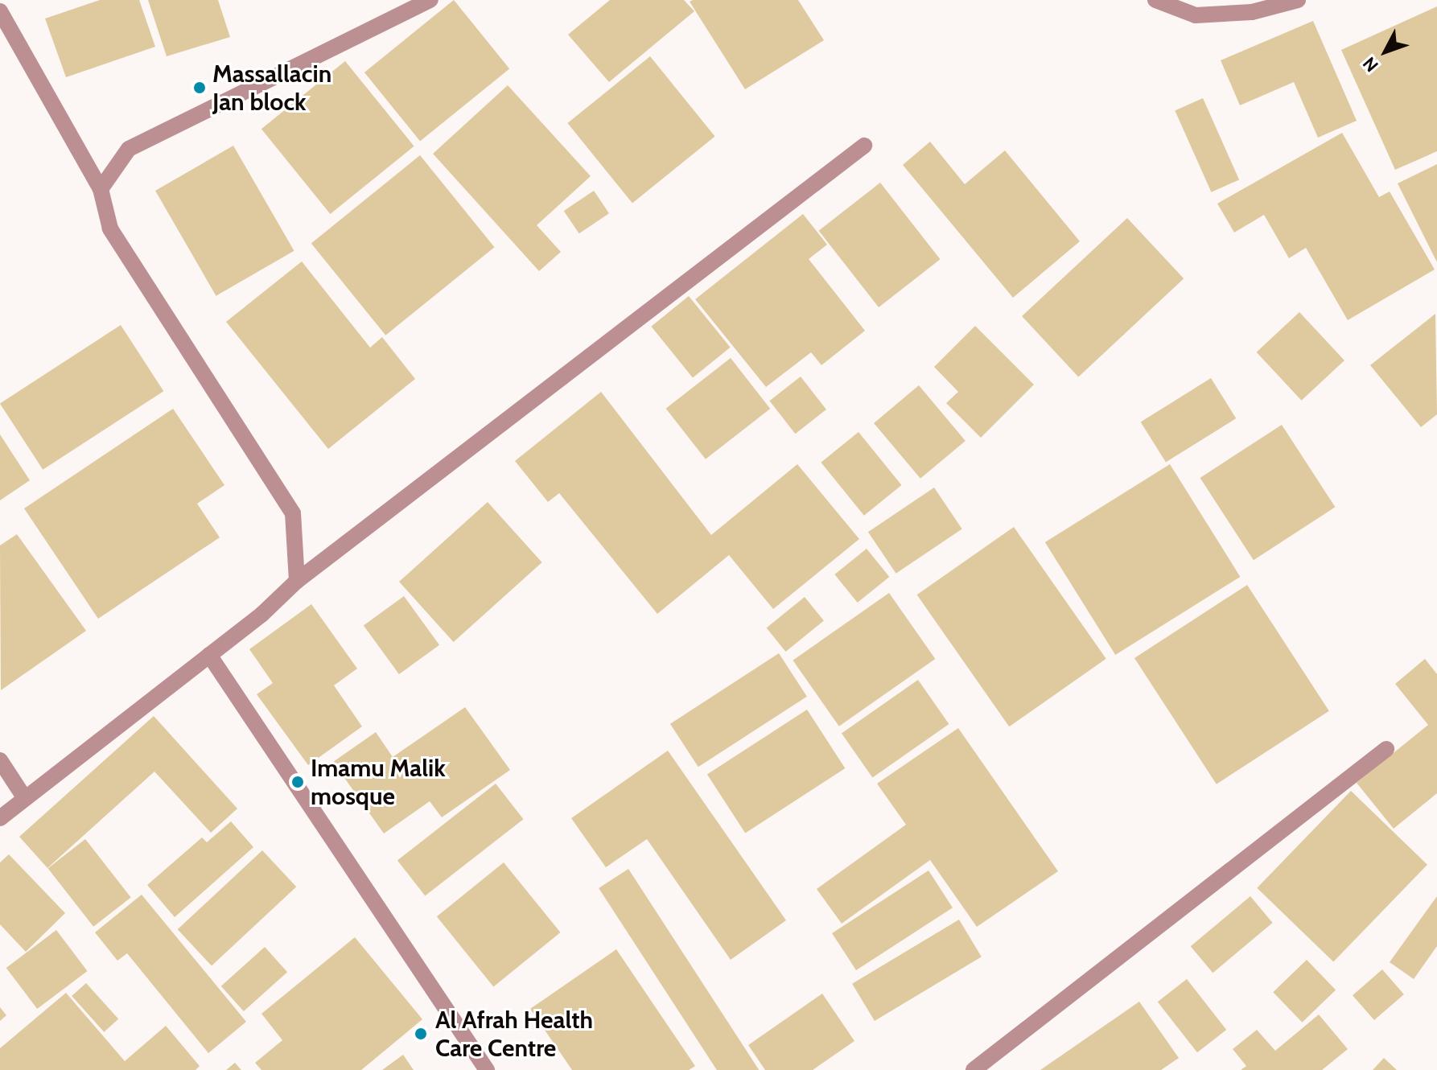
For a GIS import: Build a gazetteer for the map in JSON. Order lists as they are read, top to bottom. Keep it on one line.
{"places":["Massallacin Jan block","Imamu Malik mosque","Al Afrah Health Care Centre"],"north":"bottom left"}
